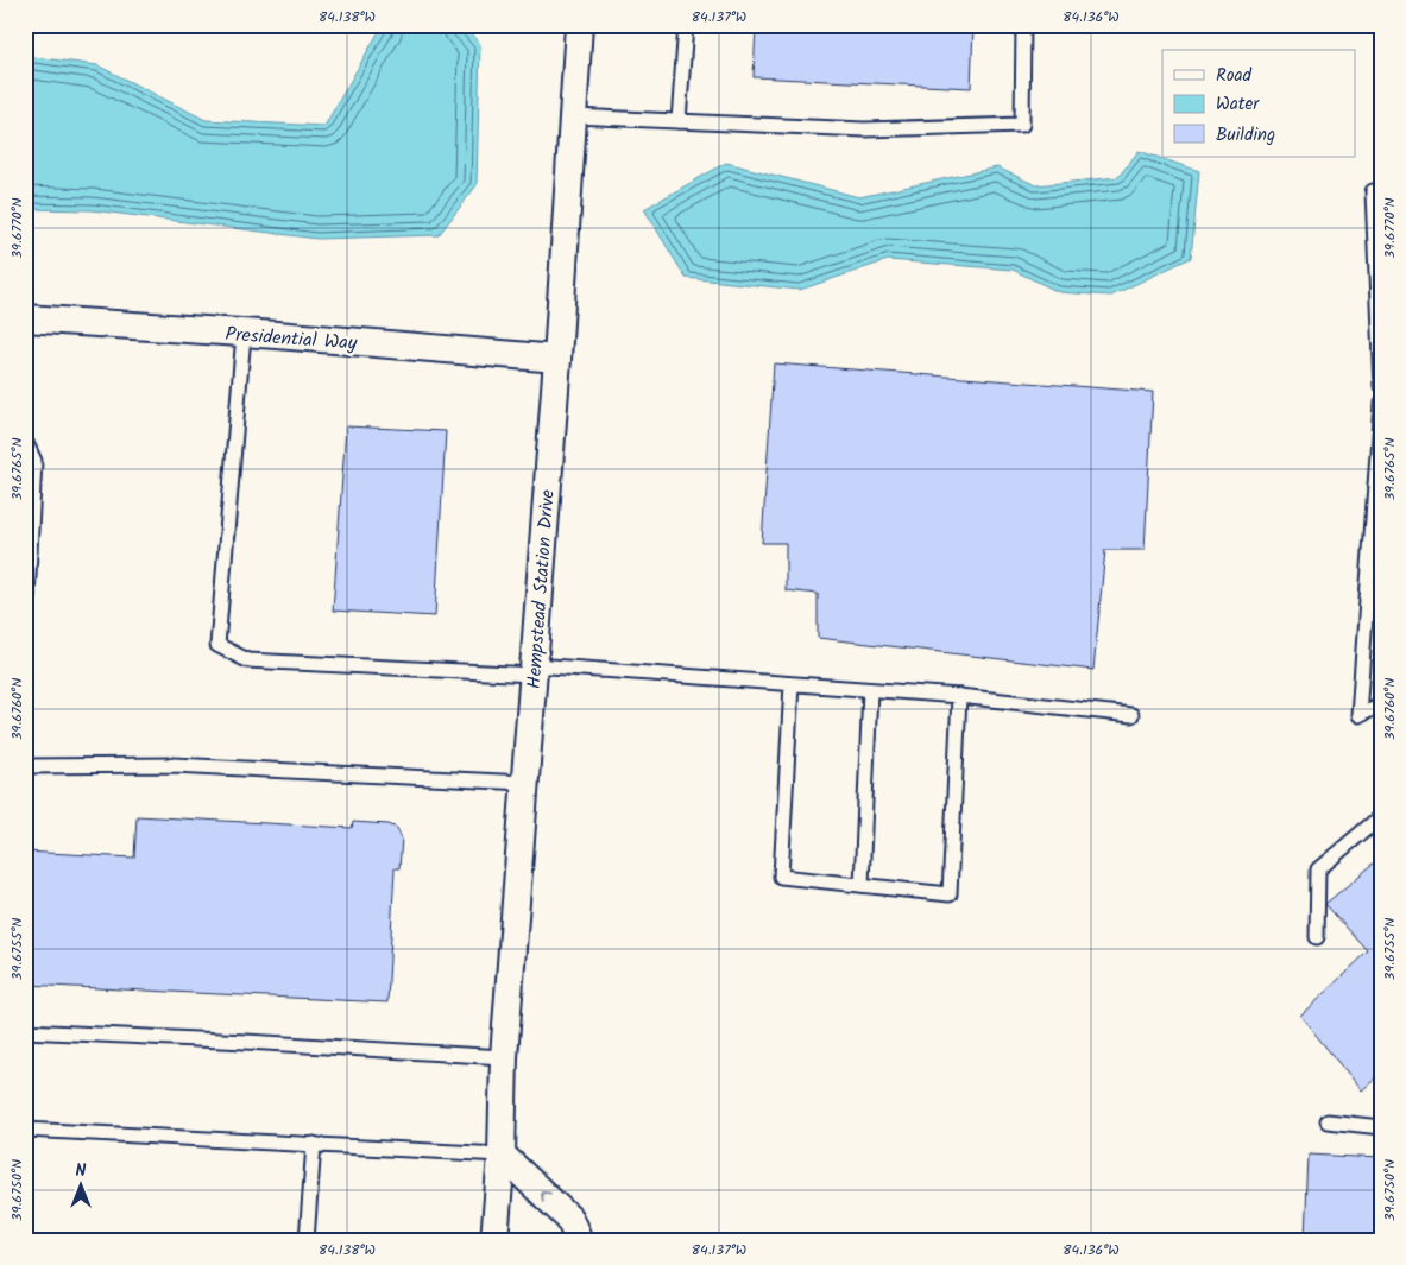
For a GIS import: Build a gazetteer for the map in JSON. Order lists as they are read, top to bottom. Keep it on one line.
{"streets":{"street":["Presidential Way","Hempstead Station Drive"]},"crossings":[["Presidential Way","Hempstead Station Drive"]],"legend":["Road","Water","Building"],"north":"top","coordinates":["84.138°W","84.137°W","84.136°W","39.6770°N","39.6765°N","39.6760°N","39.6755°N","39.6750°N"]}
